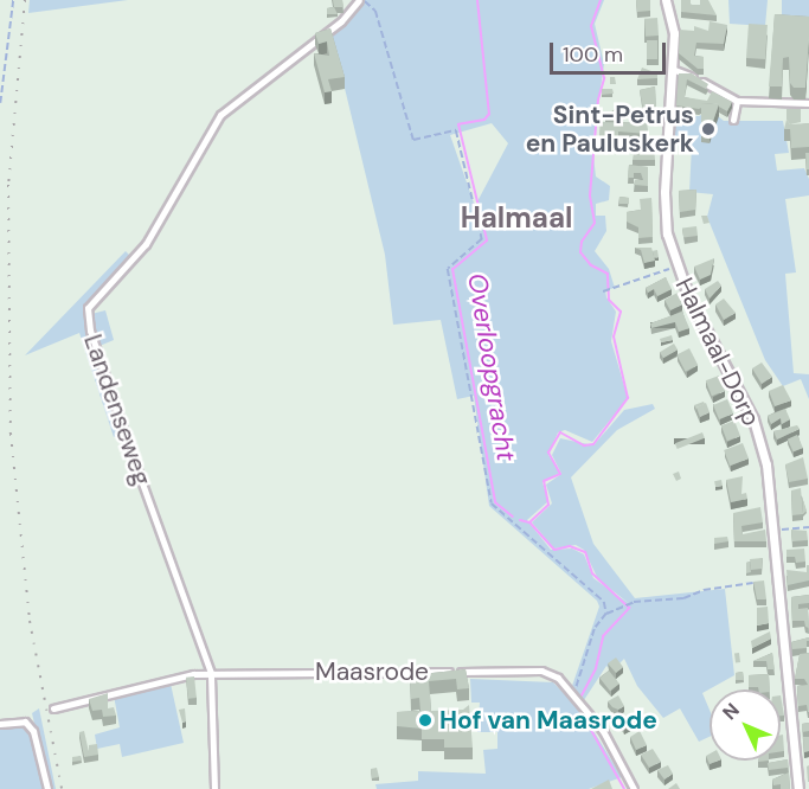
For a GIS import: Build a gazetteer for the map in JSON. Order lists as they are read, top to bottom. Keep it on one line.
{"streets":{"street":["Halmaal-Dorp","Landenseweg","Maasrode"]},"crossings":[["Landenseweg","Maasrode"]],"districts":["Halmaal"],"water":["Overloopgracht"],"places":["Sint-Petrus en Pauluskerk","Hof van Maasrode"],"scale_bar":"100 m","north":"top left"}
